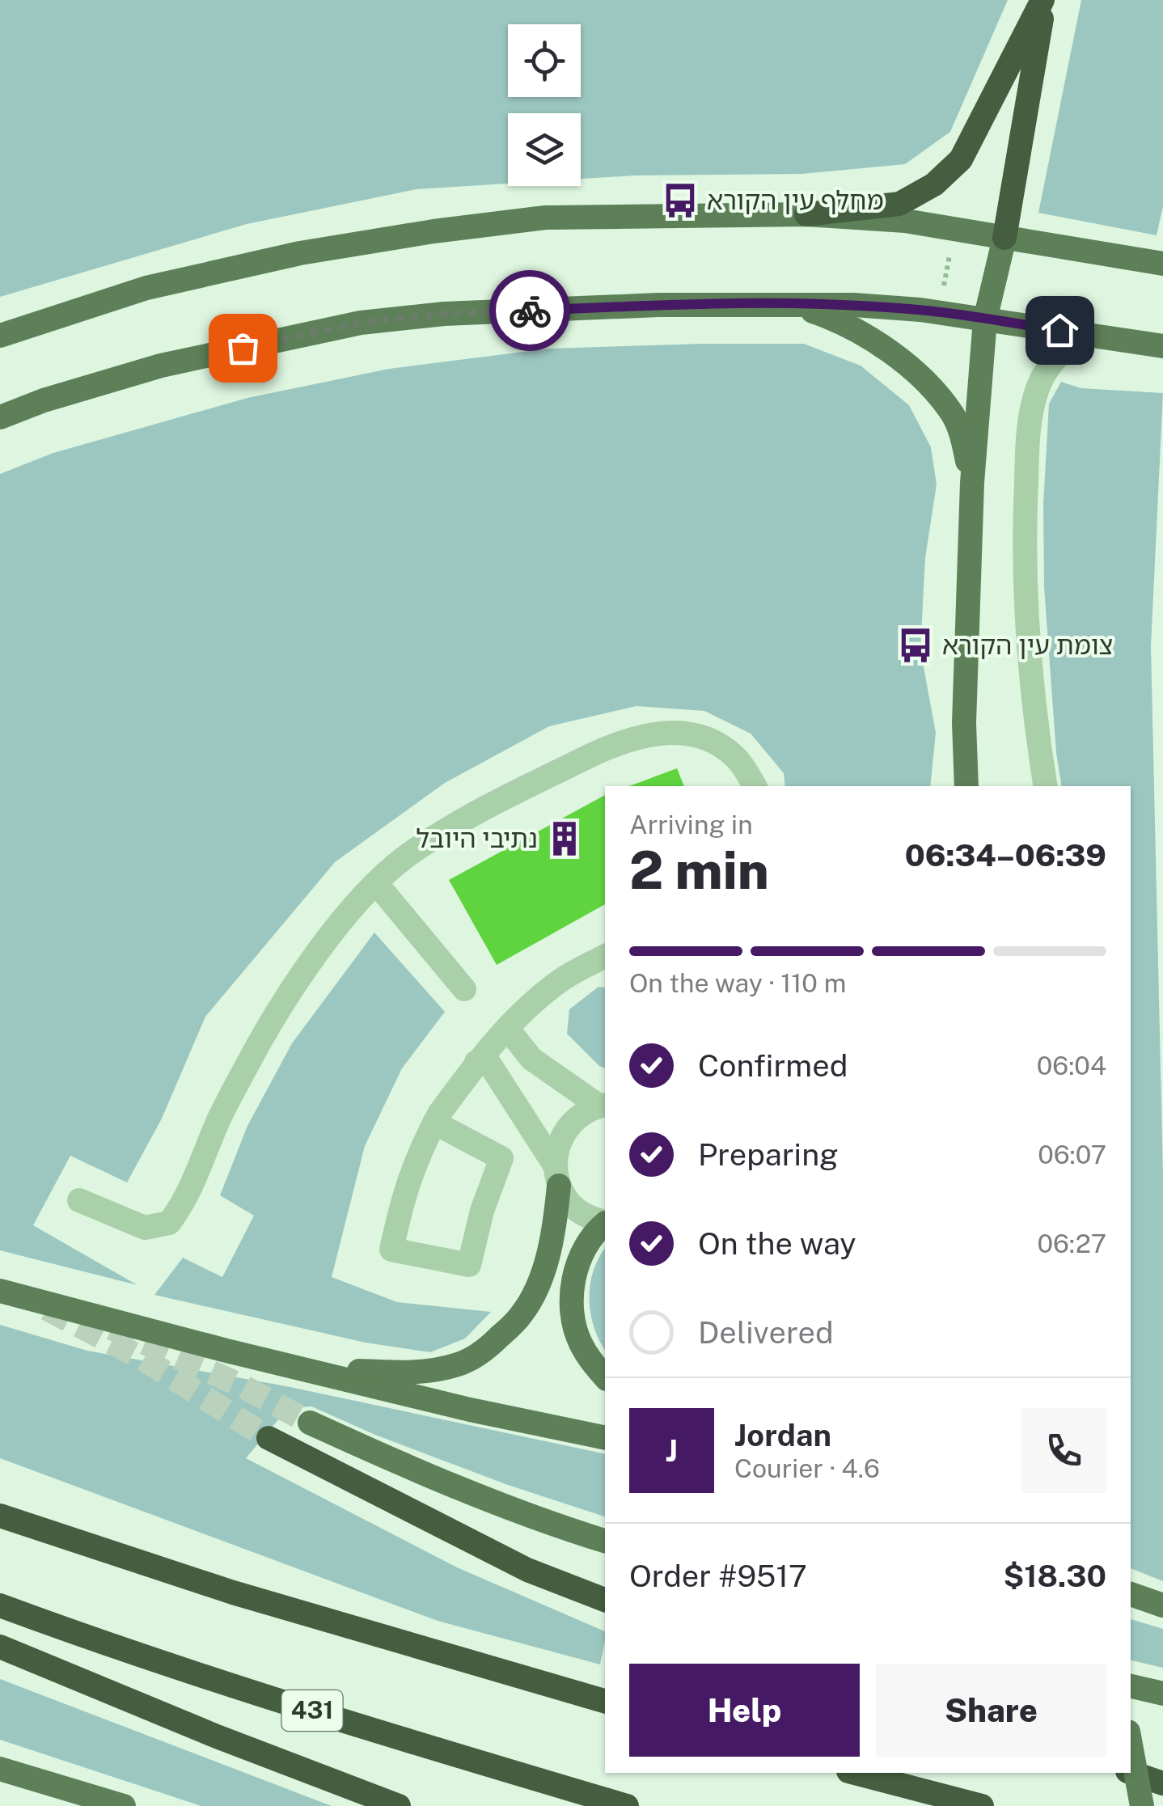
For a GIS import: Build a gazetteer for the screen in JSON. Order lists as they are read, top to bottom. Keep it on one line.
{"streets":{"highway":["431"]},"places":{"bus stop":["מחלף עין הקורא","צומת עין הקורא"],"building":["נתיבי היובל"]},"page":{"heading":["2 min","Arriving in","06:34–06:39"],"panel":["Jordan","Courier · 4.6","Order #9517","$18.30"],"bar":"On the way · 110 m","list":[["Confirmed","06:04"],["Preparing","06:07"],["On the way","06:27"],"Delivered"],"round":"J","buttons":["Help","Share"]}}
